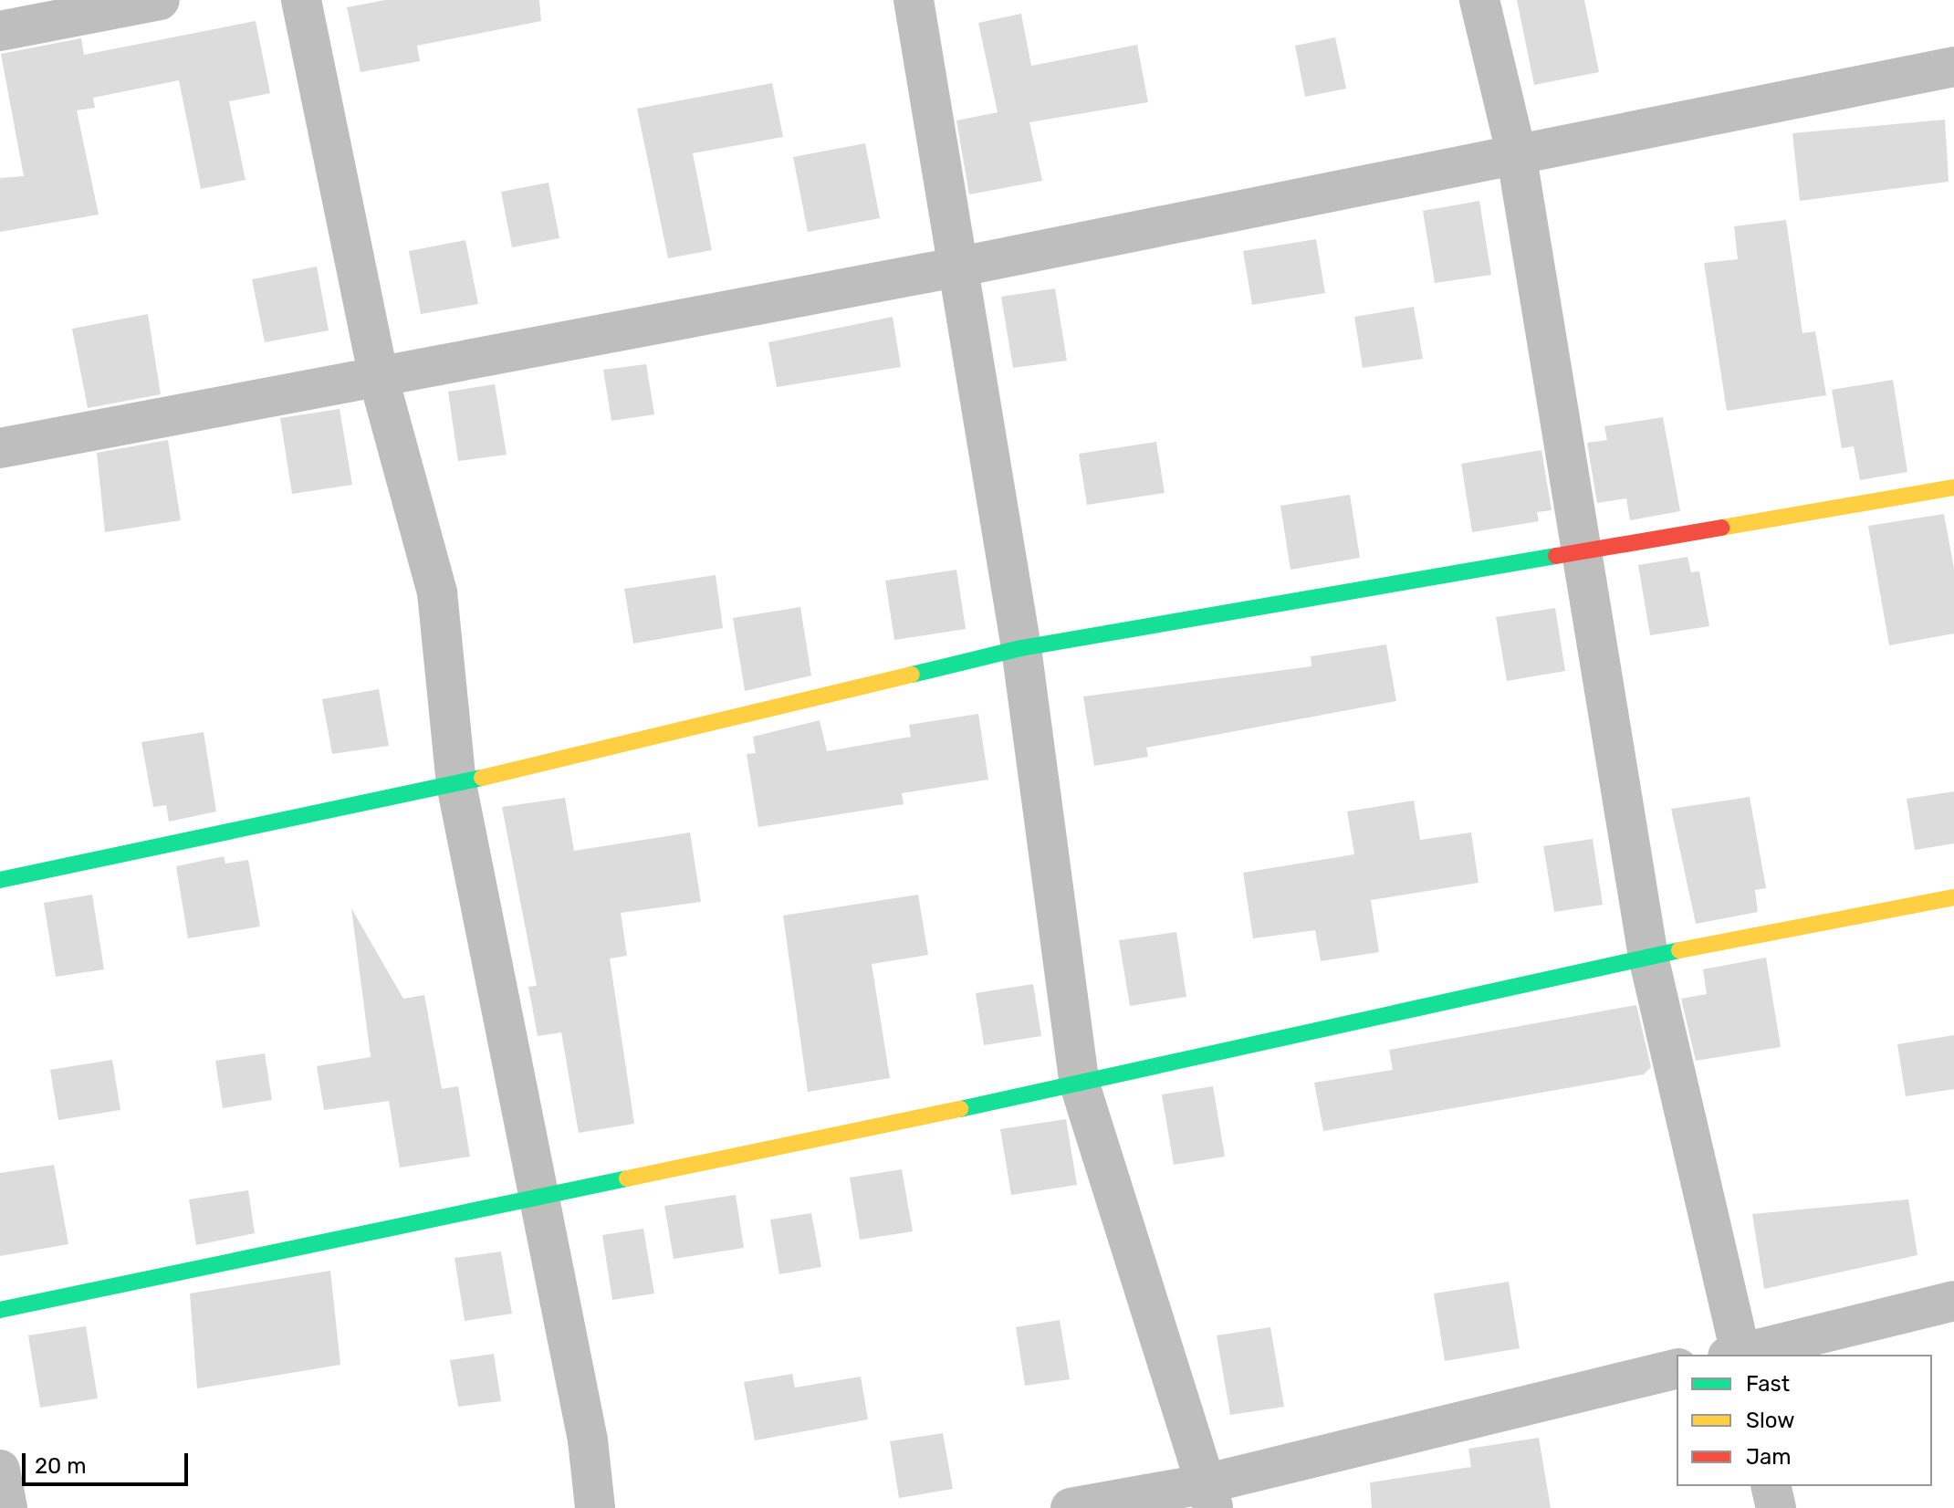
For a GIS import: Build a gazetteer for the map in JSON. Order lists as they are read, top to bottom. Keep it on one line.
{"legend":["Fast","Slow","Jam"],"scale_bar":"20 m"}
